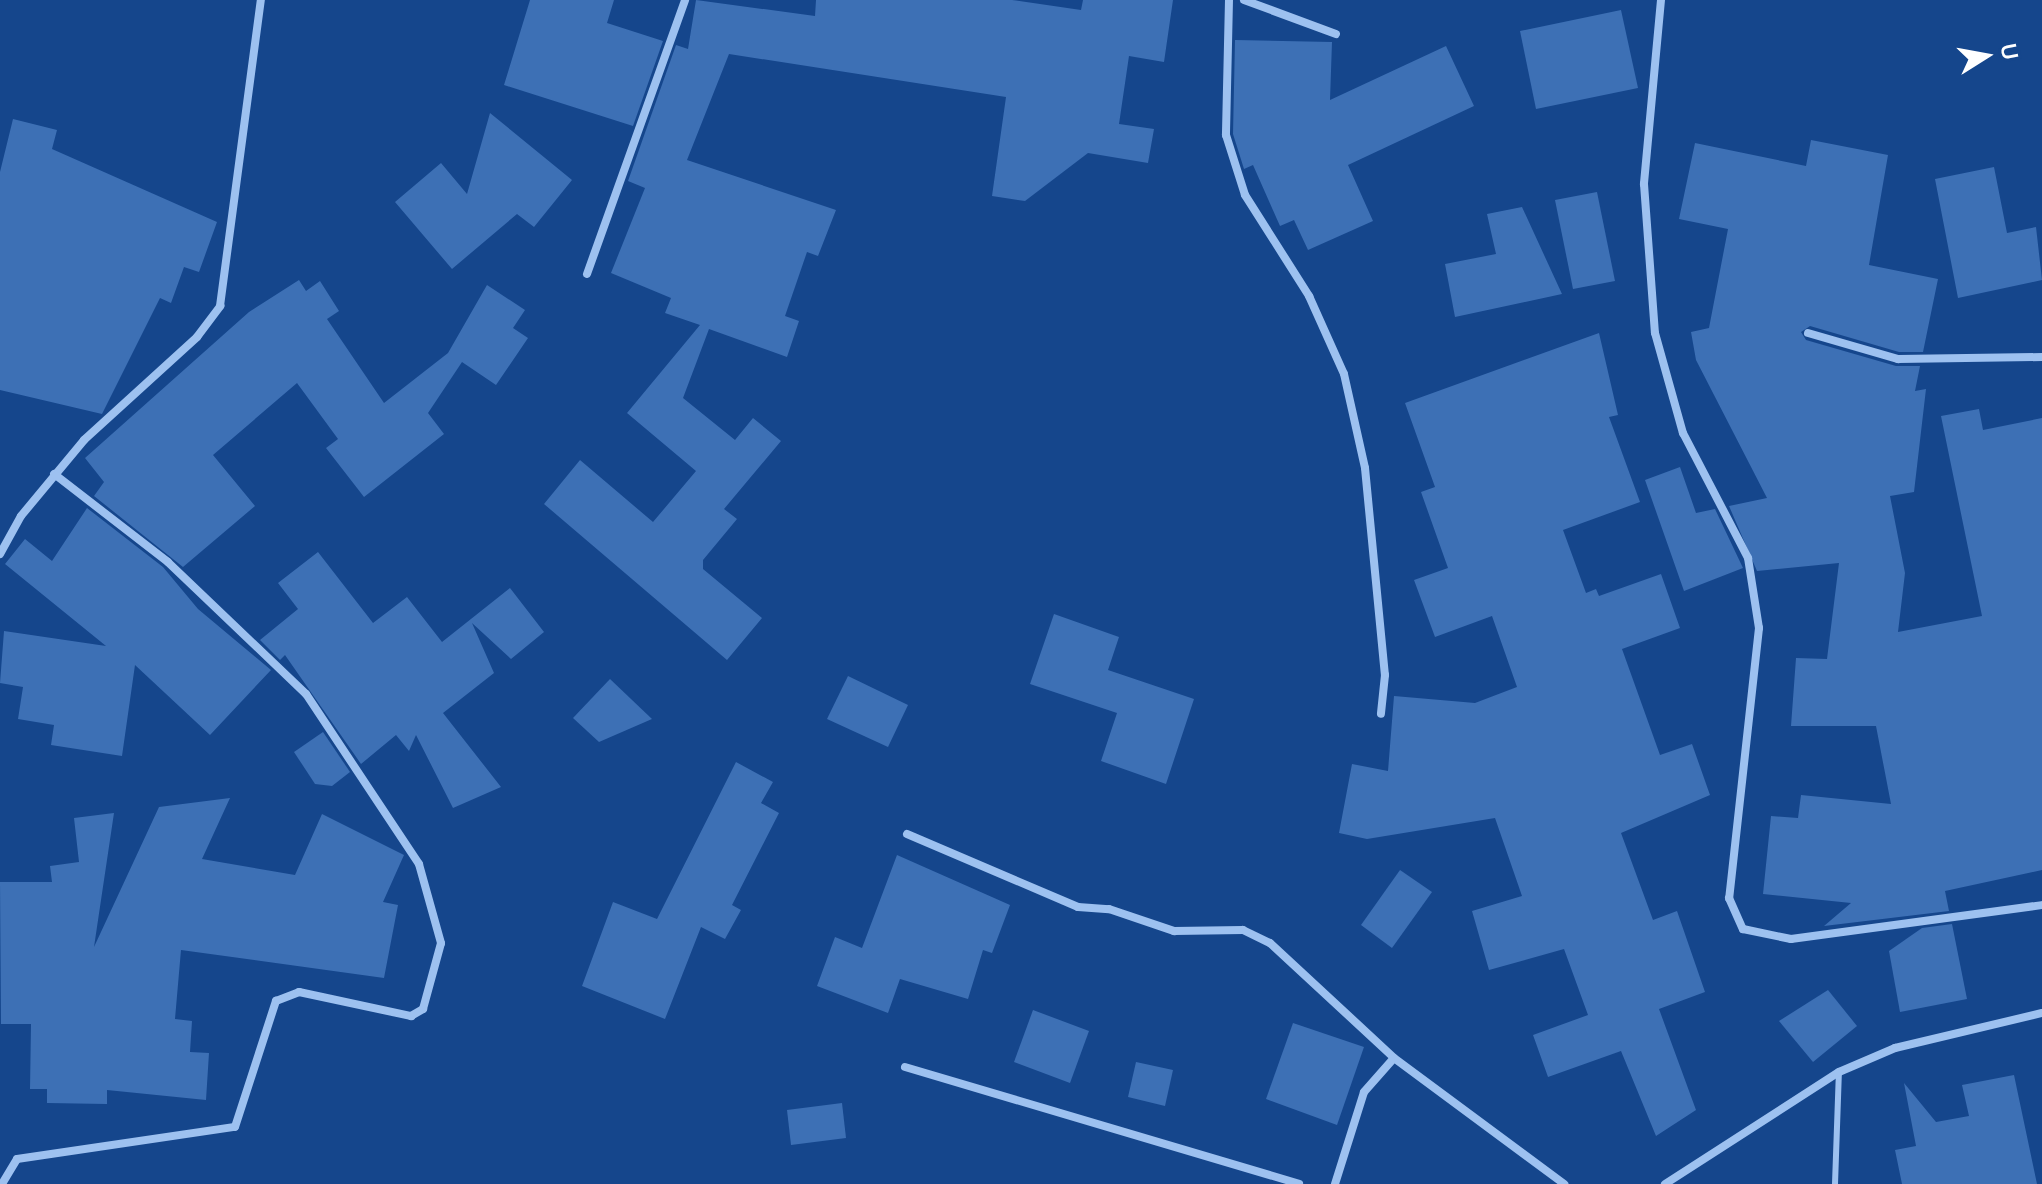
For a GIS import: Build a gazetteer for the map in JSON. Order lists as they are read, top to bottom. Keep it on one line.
{"north":"right"}
